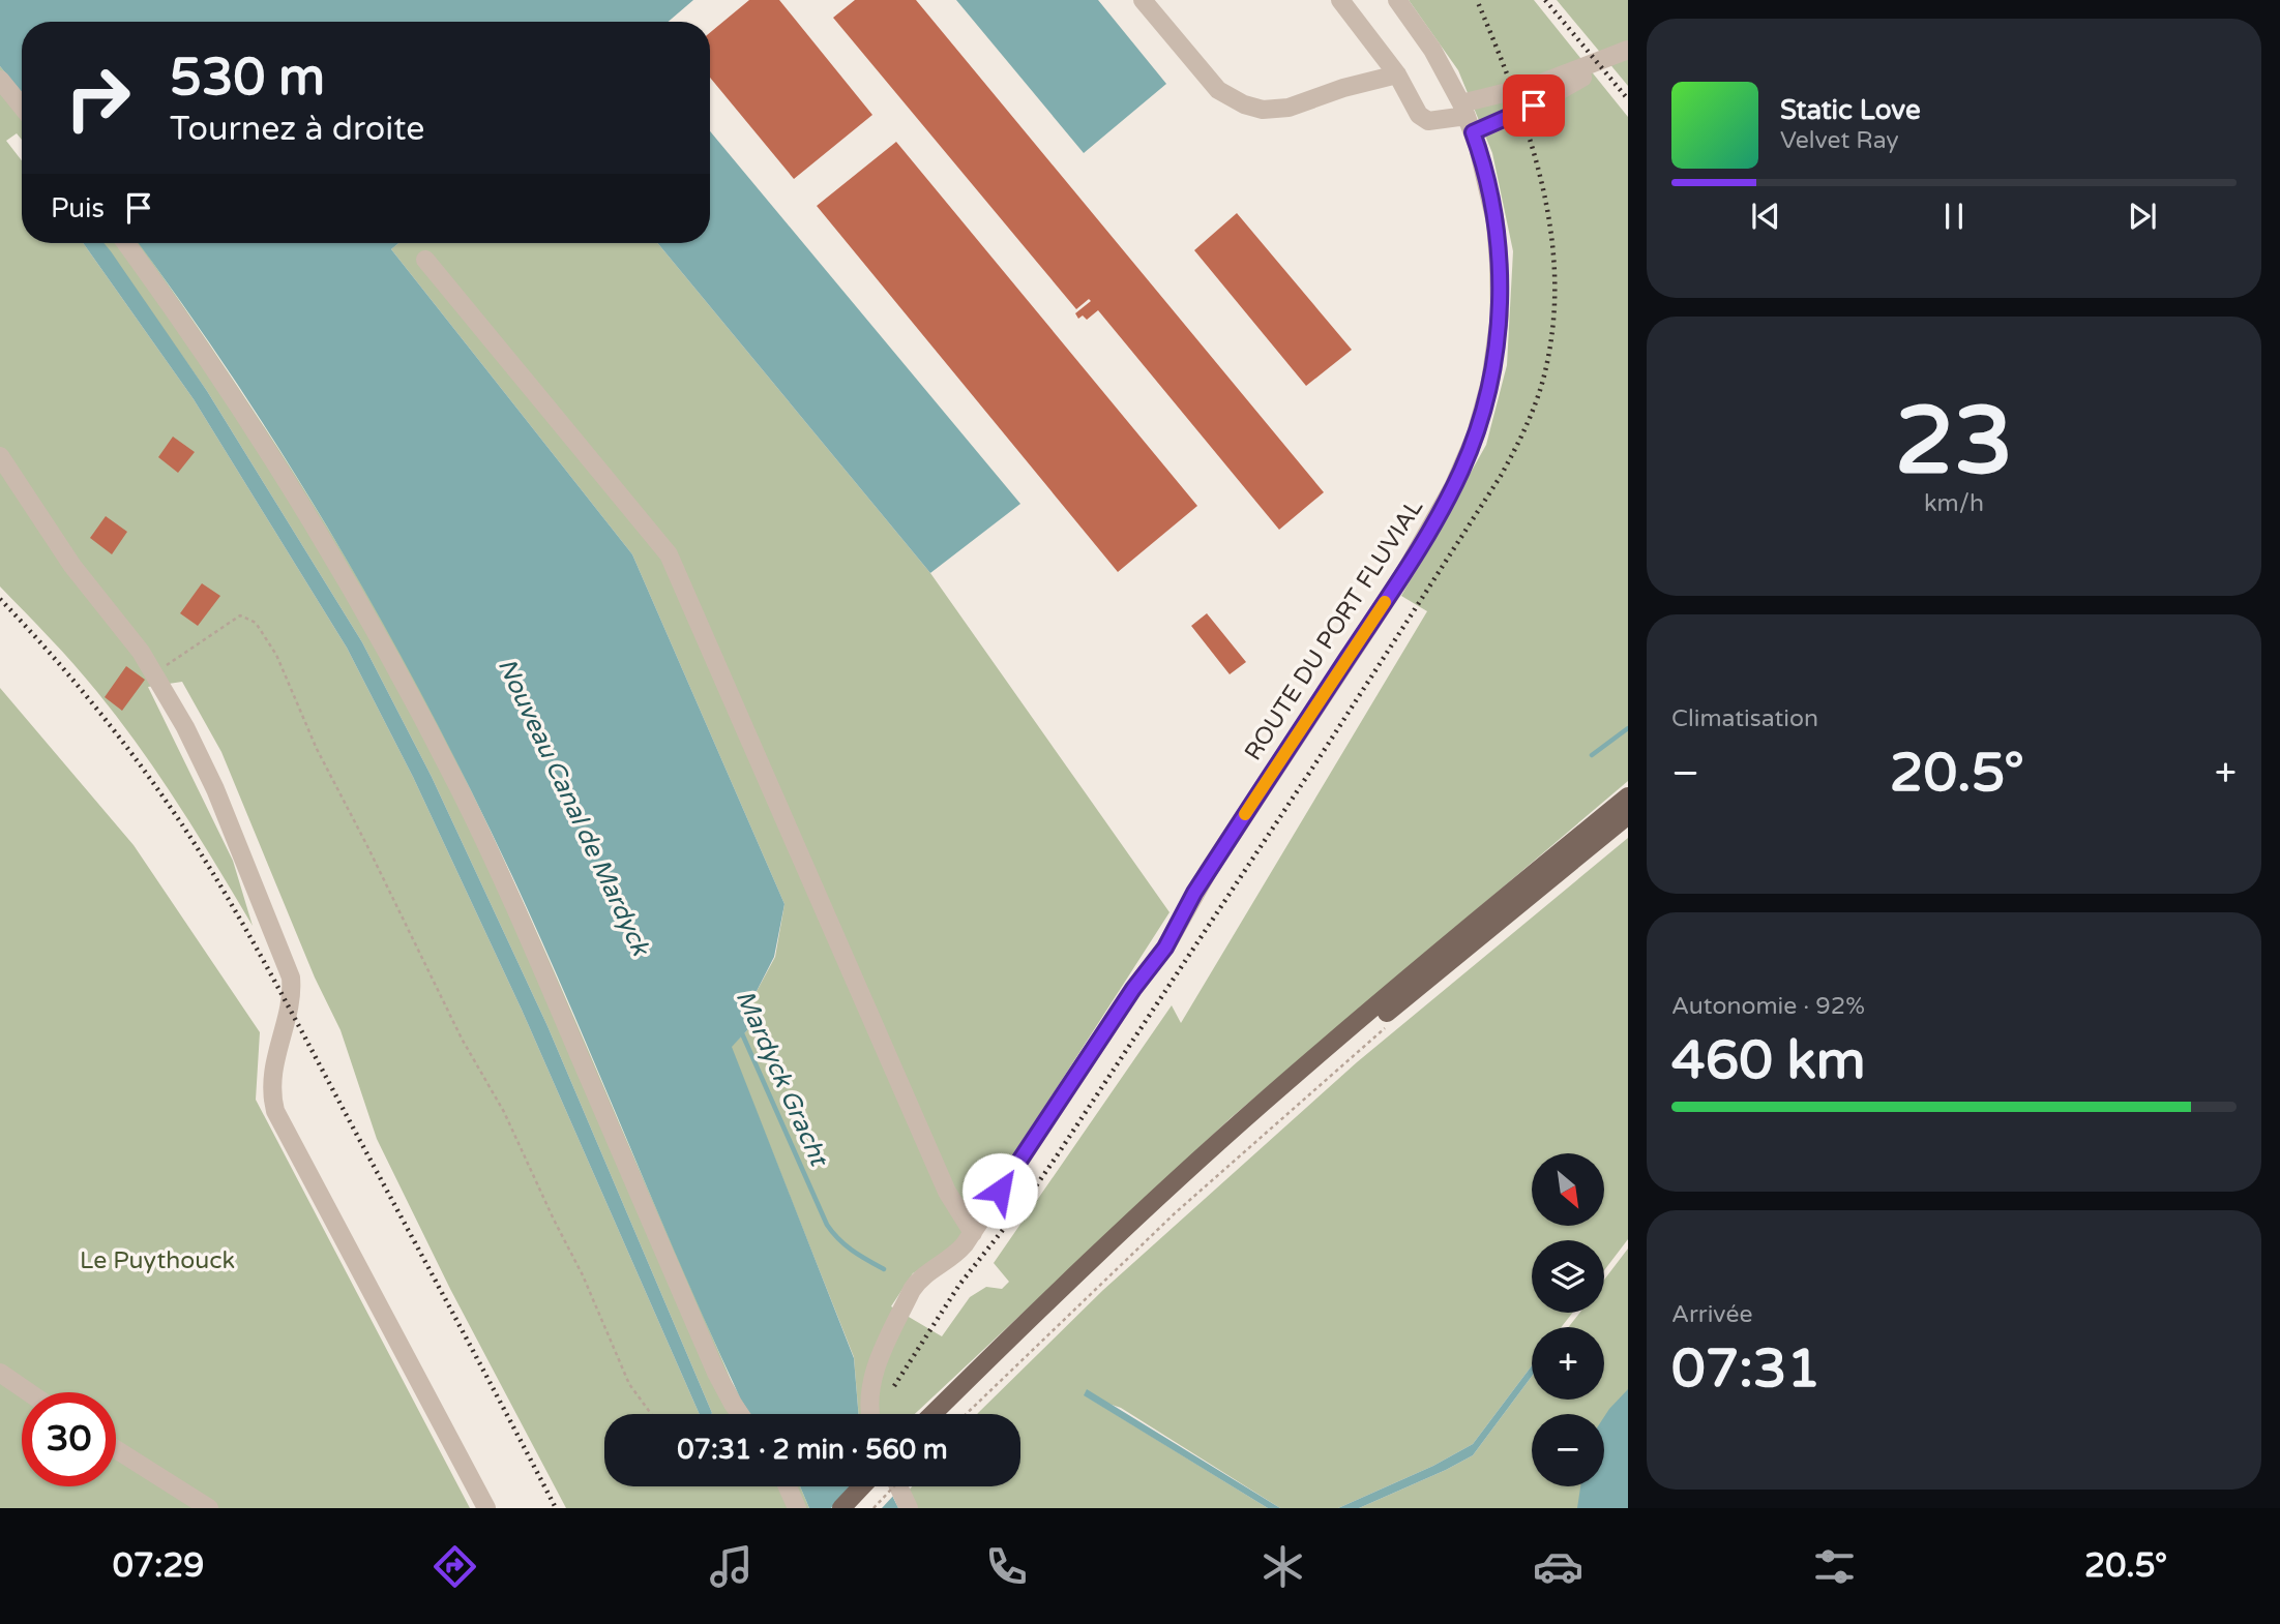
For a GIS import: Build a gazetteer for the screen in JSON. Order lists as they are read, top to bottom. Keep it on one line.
{"streets":{"street":["ROUTE DU PORT FLUVIAL"]},"water":["Nouveau Canal de Mardyck","Mardyck Gracht"],"parks":["Le Puythouck"],"north":"bottom right","page":{"turn":["530 m","Tournez à droite"],"song":["Static Love","Velvet Ray"],"then":"Puis","tile":[["23","km/h"],"Climatisation",["Autonomie · 92%","460 km"],["Arrivée","07:31"]],"heat":["−","20.5°","+"],"map_buttons":["+","−"],"limit":"30","trip":"07:31 · 2 min · 560 m","tabs":["07:29","20.5°"]}}
